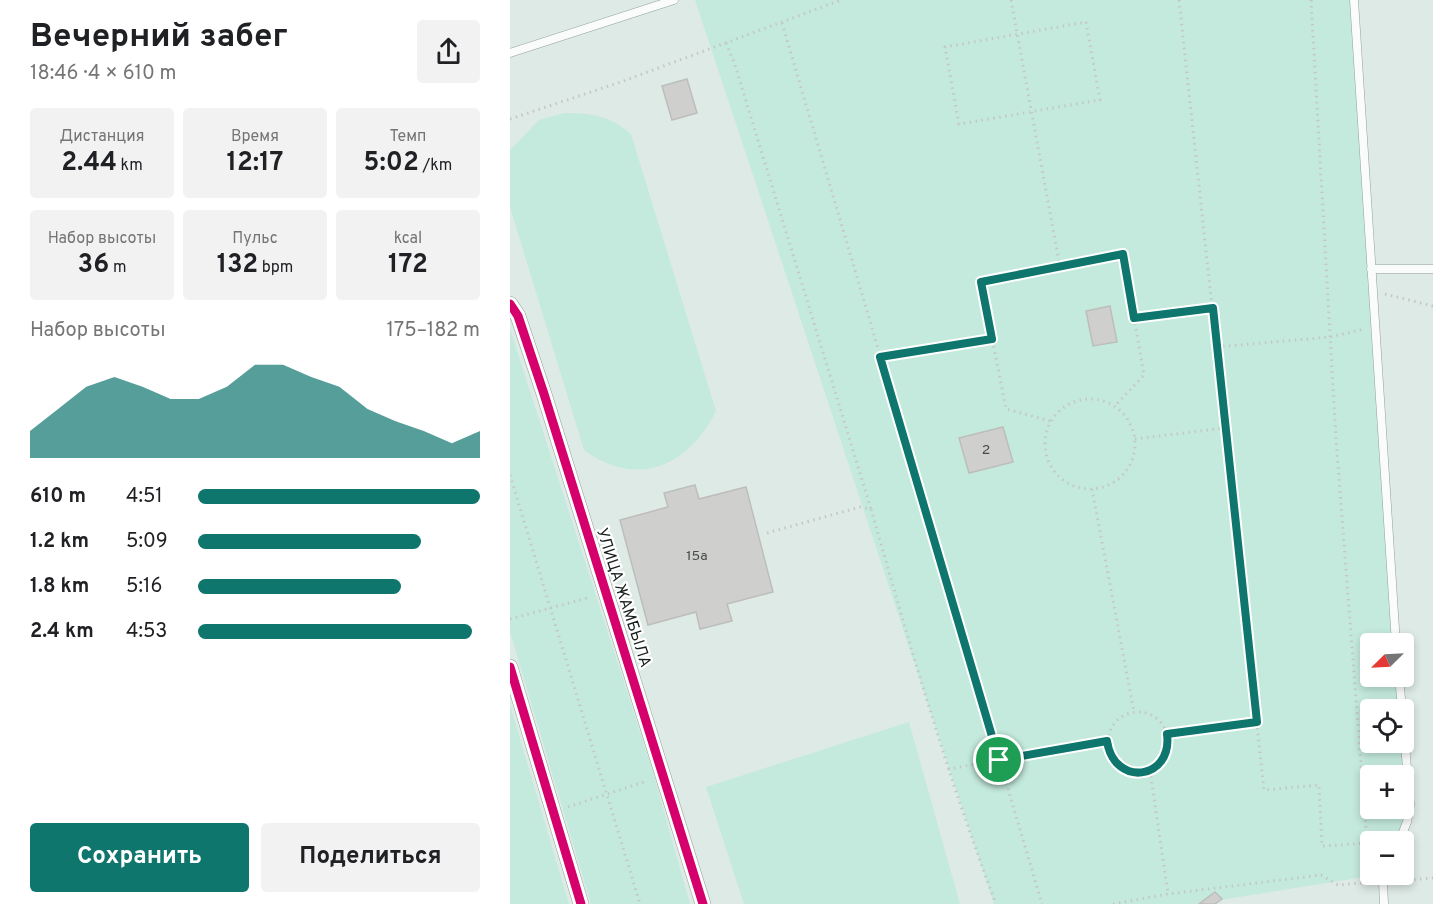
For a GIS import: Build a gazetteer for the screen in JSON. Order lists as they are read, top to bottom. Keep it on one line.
{"streets":{"street":["УЛИЦА ЖАМБЫЛА"]},"house_numbers":["2","15а"],"north":"bottom left","page":{"heading":["Вечерний забег","18:46 · 4 × 610 m"],"stats":[["Дистанция","2.44 km"],["Время","12:17"],["Темп","5:02 /km"],["Набор высоты","36 m"],["Пульс","132 bpm"],["kcal","172"]],"chart":["Набор высоты","175–182 m"],"list":[{"name":"610 m","note":"4:51"},{"name":"1.2 km","note":"5:09"},{"name":"1.8 km","note":"5:16"},{"name":"2.4 km","note":"4:53"}],"map_buttons":["+","−"],"buttons":["Сохранить","Поделиться"]}}
